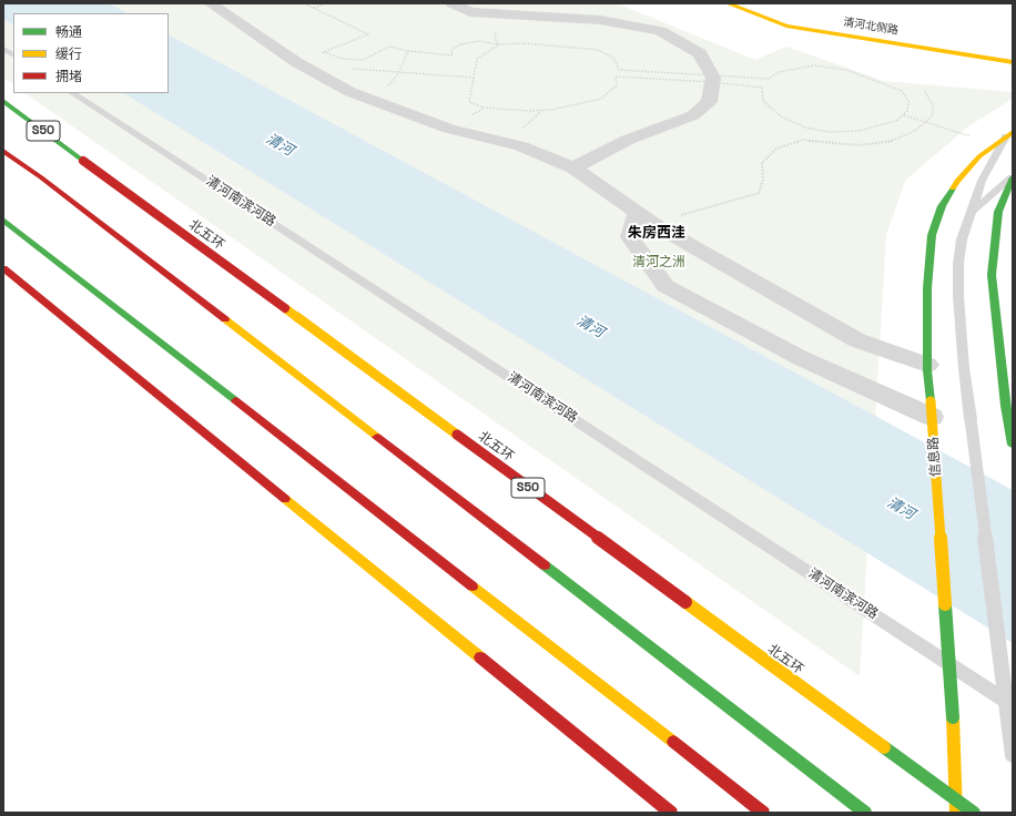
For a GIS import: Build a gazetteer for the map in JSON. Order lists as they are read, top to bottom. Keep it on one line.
{"streets":{"main road":["清河北侧路","S50","北五环","信息路"],"lane":["清河南滨河路"]},"districts":["朱房西洼"],"water":["清河"],"parks":["清河之洲"],"legend":["畅通","缓行","拥堵"]}
